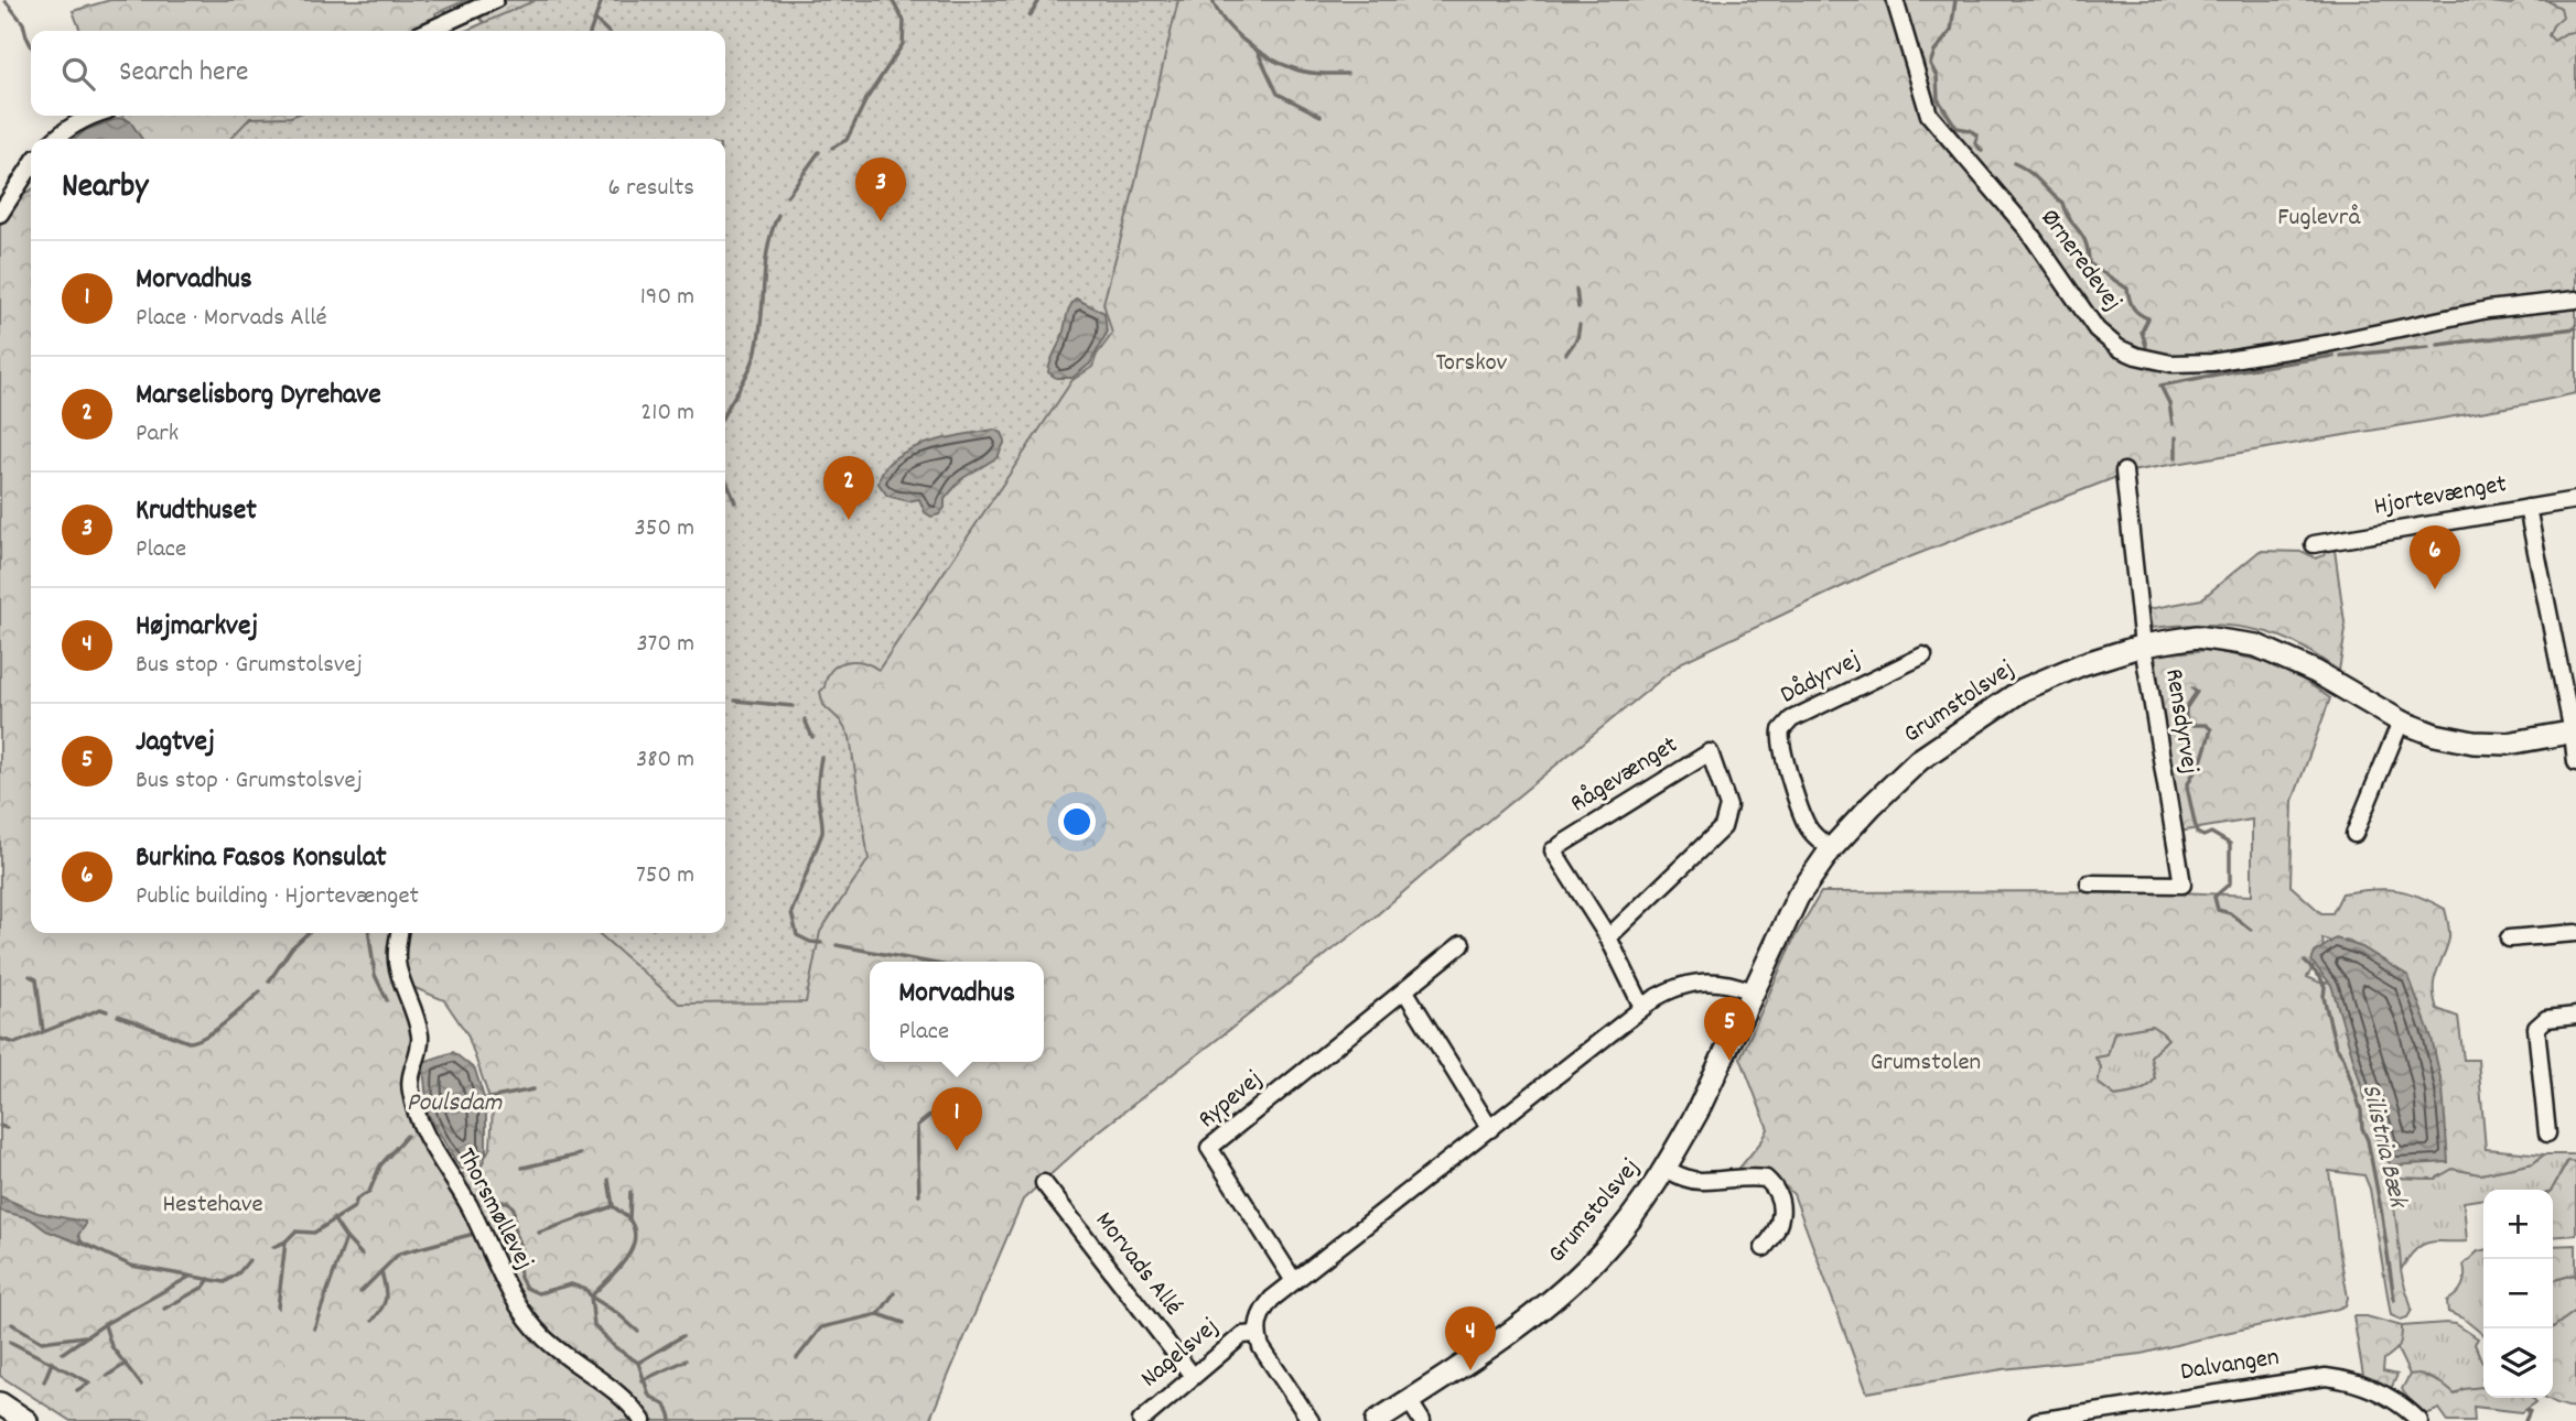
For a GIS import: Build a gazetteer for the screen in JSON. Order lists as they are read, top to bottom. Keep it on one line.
{"streets":{"street":["Ørneredevej","Hjortevænget","Dådyrvej","Grumstolsvej","Rensdyrvej","Rågevænget","Rypevej","Thorsmøllevej","Morvads Allé","Nagelsvej","Dalvangen"]},"crossings":[["Dådyrvej","Grumstolsvej"],["Grumstolsvej","Rensdyrvej"],["Morvads Allé","Nagelsvej"]],"water":["Poulsdam","Silistria Bæk"],"parks":["Fuglevrå","Torskov","Grumstolen","Hestehave"],"page":{"search":"Search here","heading":["Nearby","6 results"],"pins":["3","2","6","5","1","4"],"list":[{"mark":"1","name":"Morvadhus","note":"Place · Morvads Allé","value":"190 m"},{"mark":"2","name":"Marselisborg Dyrehave","note":"Park","value":"210 m"},{"mark":"3","name":"Krudthuset","note":"Place","value":"350 m"},{"mark":"4","name":"Højmarkvej","note":"Bus stop · Grumstolsvej","value":"370 m"},{"mark":"5","name":"Jagtvej","note":"Bus stop · Grumstolsvej","value":"380 m"},{"mark":"6","name":"Burkina Fasos Konsulat","note":"Public building · Hjortevænget","value":"750 m"}],"popup":["Morvadhus","Place"],"map_buttons":["+","−"]}}
